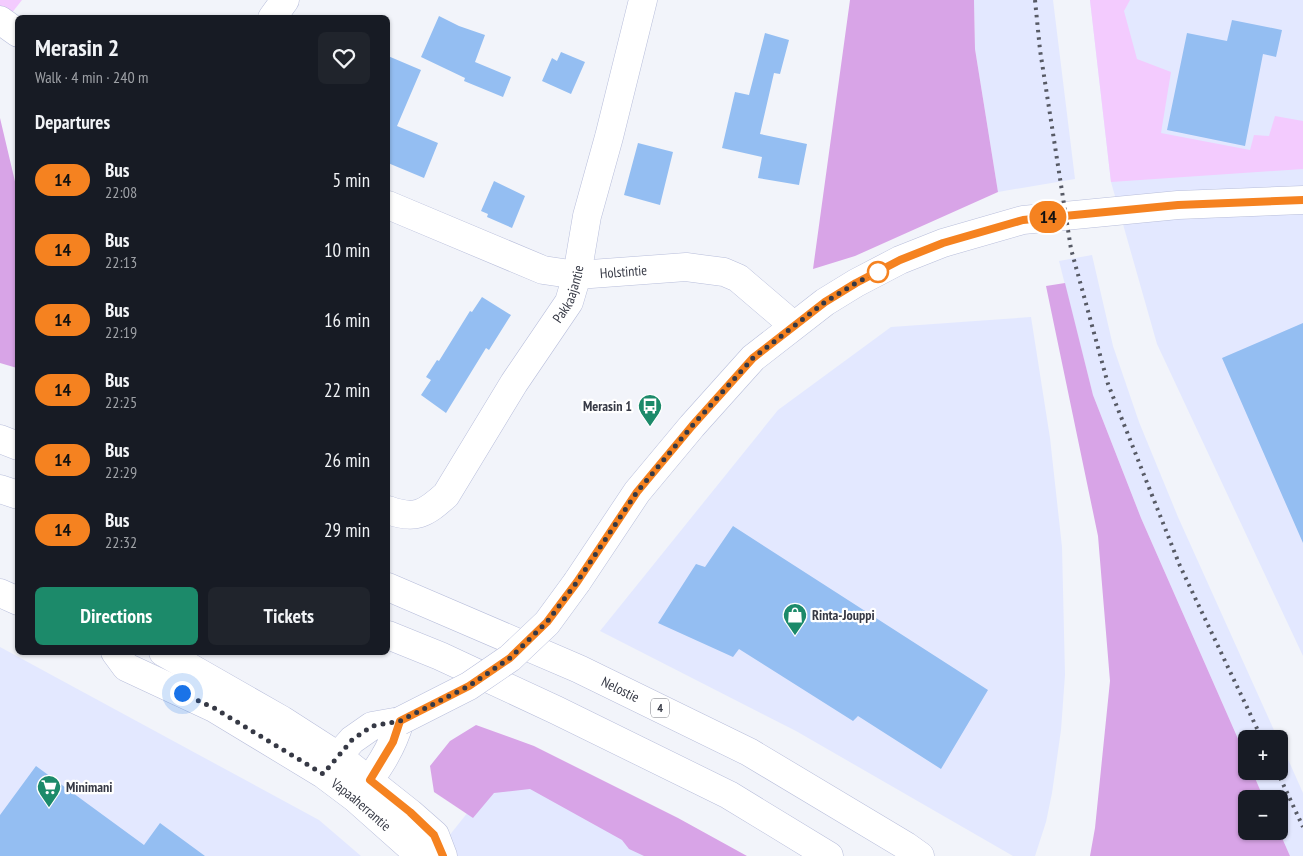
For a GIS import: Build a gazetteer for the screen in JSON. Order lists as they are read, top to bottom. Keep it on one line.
{"streets":{"main road":["Holstintie","Pakkaajantie","Nelostie","4","Vapaaherrantie"]},"crossings":[["Holstintie","Pakkaajantie"]],"places":{"bus stop":["Merasin 1"],"shop":["Rinta-Jouppi"],"supermarket":["Minimani"]},"lines":["bus line 14"],"page":{"on_map":"14","heading":[["Merasin 2","Walk · 4 min · 240 m"],"Departures"],"list":[{"mark":"14","name":"Bus","note":"22:08","value":"5 min"},{"mark":"14","name":"Bus","note":"22:13","value":"10 min"},{"mark":"14","name":"Bus","note":"22:19","value":"16 min"},{"mark":"14","name":"Bus","note":"22:25","value":"22 min"},{"mark":"14","name":"Bus","note":"22:29","value":"26 min"},{"mark":"14","name":"Bus","note":"22:32","value":"29 min"}],"buttons":["Directions","Tickets"],"map_buttons":["+","−"]}}
